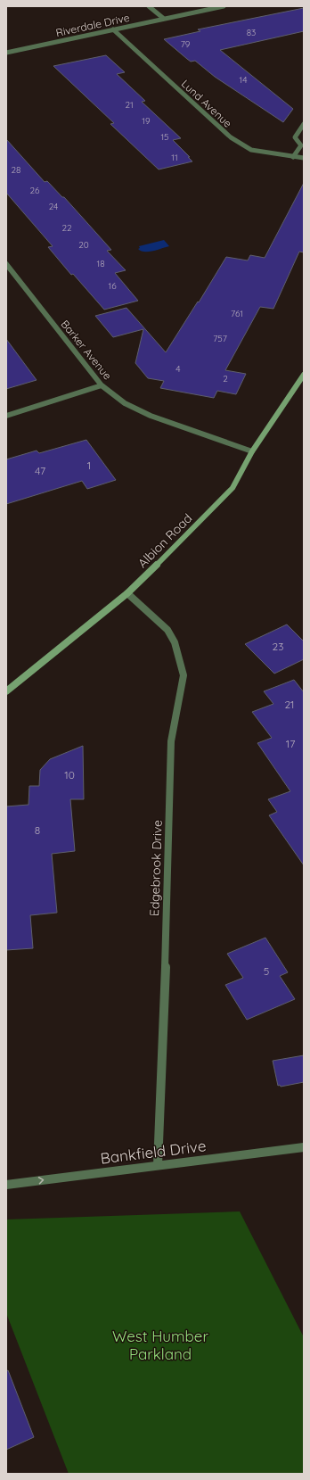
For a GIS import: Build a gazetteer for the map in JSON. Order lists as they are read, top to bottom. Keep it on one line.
{"streets":{"main road":["Albion Road"],"street":["Riverdale Drive","Lund Avenue","Barker Avenue","Edgebrook Drive","Bankfield Drive"]},"crossings":[["Riverdale Drive","Lund Avenue"],["Barker Avenue","Albion Road"],["Albion Road","Edgebrook Drive"],["Edgebrook Drive","Bankfield Drive"]],"one_way":["Bankfield Drive"],"parks":["West Humber Parkland"],"house_numbers":["83","79","14","21","19","15","11","28","26","24","22","20","18","16","761","757","4","2","1","47","23","21","17","10","8","5"]}
